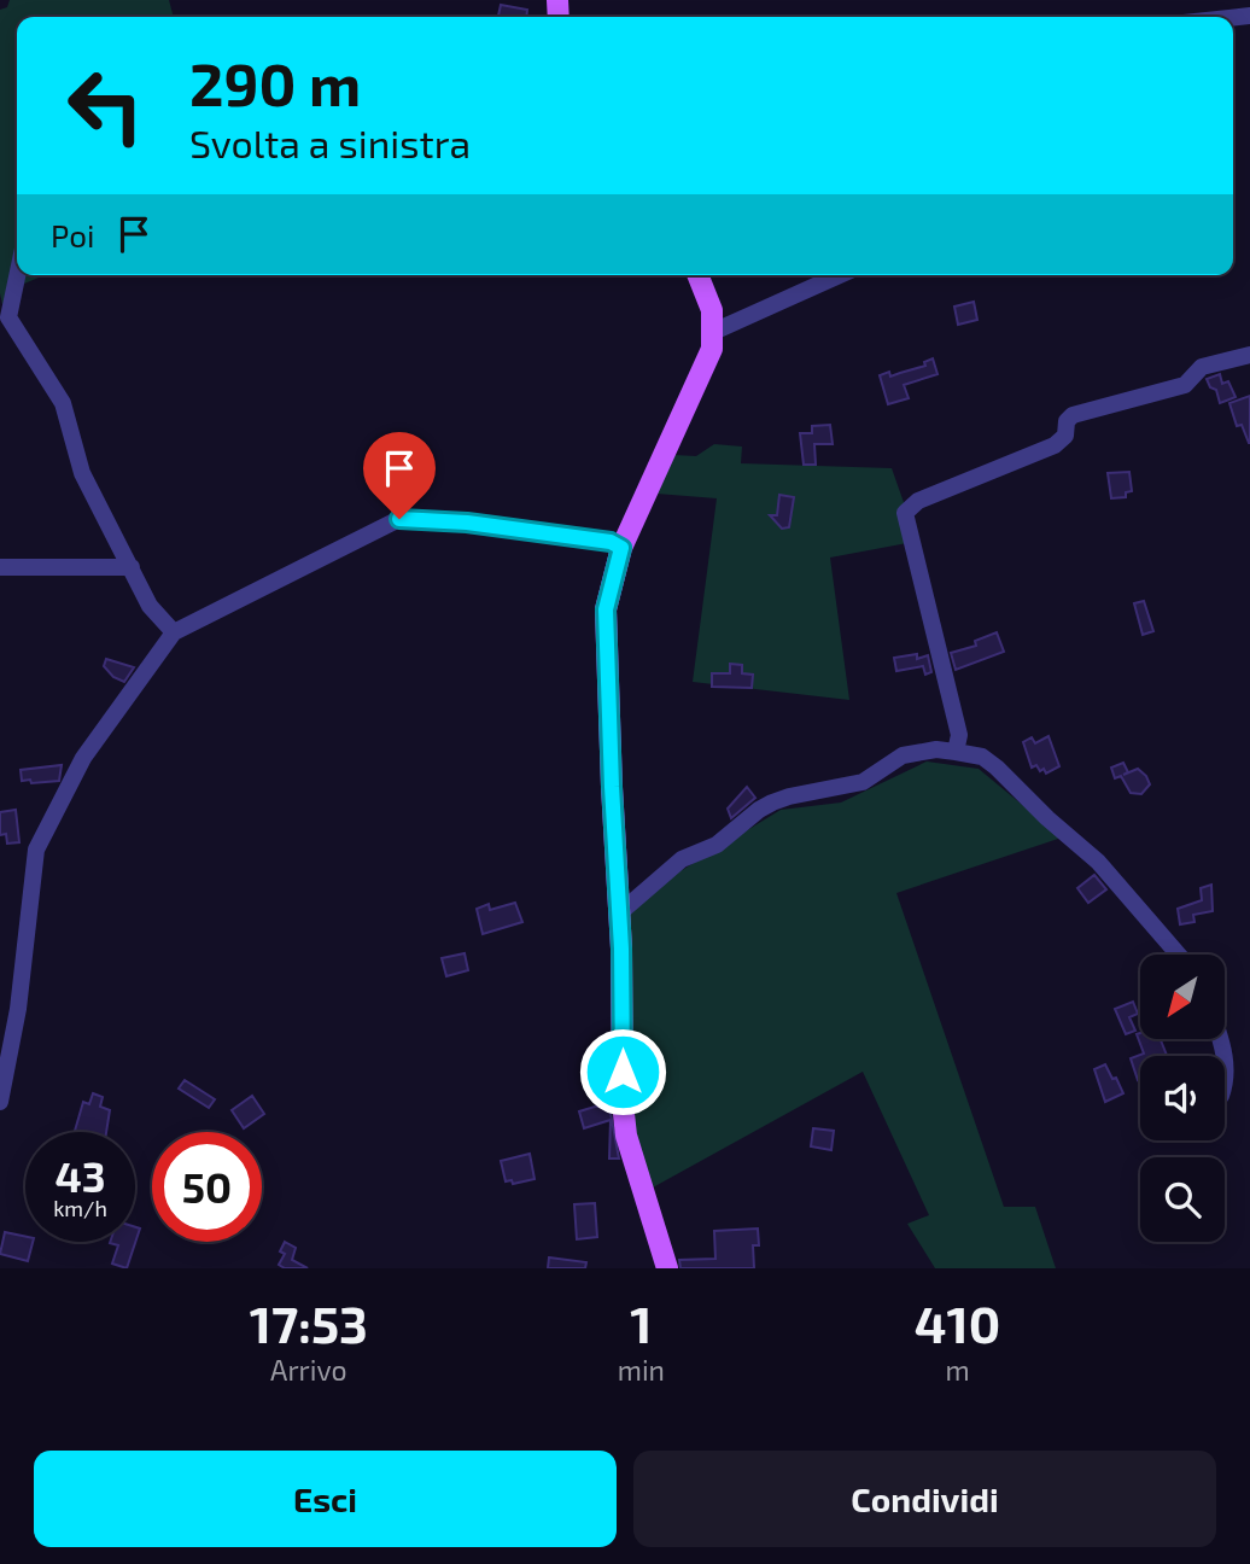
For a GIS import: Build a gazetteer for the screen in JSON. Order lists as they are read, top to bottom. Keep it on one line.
{"north":"bottom left","page":{"turn":["290 m","Svolta a sinistra"],"then":"Poi","speed":"43 km/h","limit":"50","eta":["17:53","Arrivo","1","min","410","m"],"buttons":["Esci","Condividi"]}}
